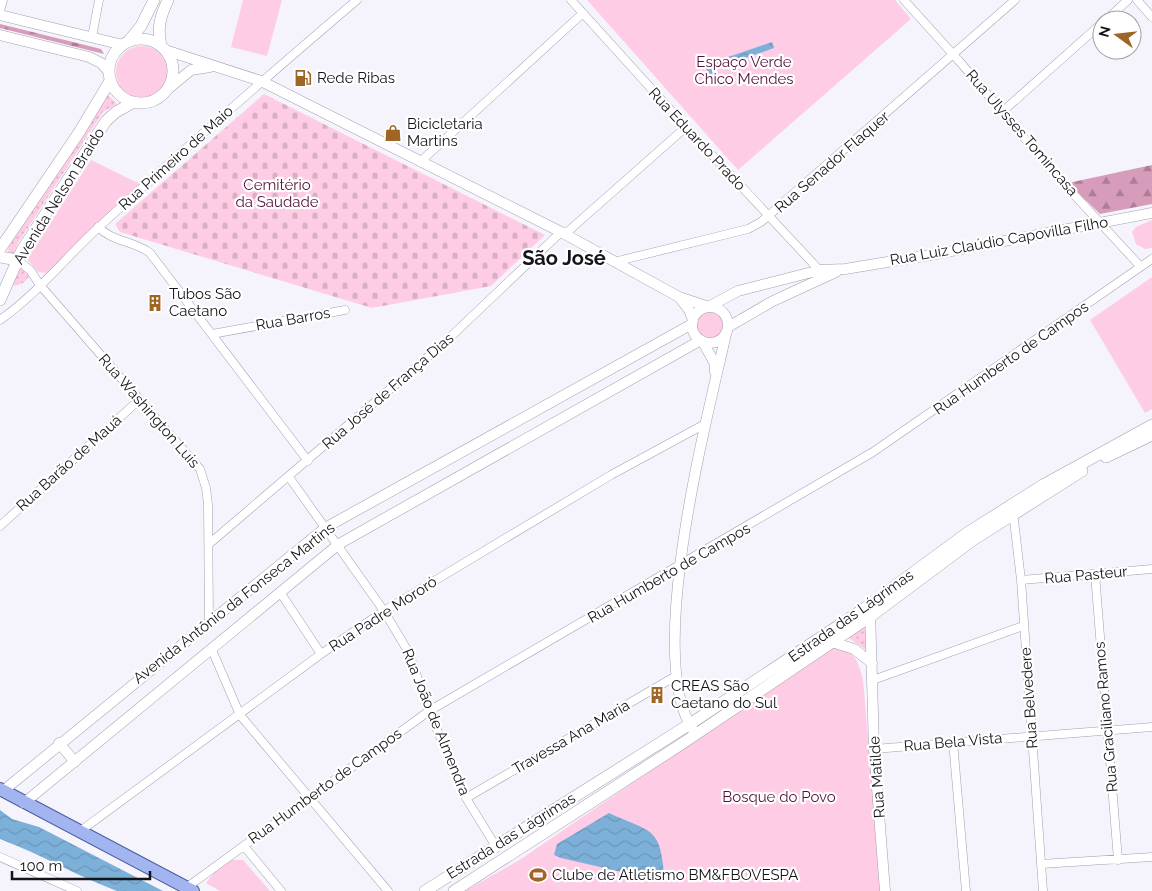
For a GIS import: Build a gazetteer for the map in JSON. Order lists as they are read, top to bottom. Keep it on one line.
{"streets":{"main road":["Avenida Nelson Braido","Estrada das Lágrimas"],"street":["Rua Ulysses Tomincasa","Rua Eduardo Prado","Rua Primeiro de Maio","Rua Senador Flaquer","Rua Luiz Claúdio Capovilla Filho","Rua Barros","Rua Humberto de Campos","Rua José de França Dias","Rua Washington Luis","Rua Barão de Mauá","Rua Pasteur","Avenida Antônio da Fonseca Martins","Rua Padre Mororó","Rua Belvedere","Rua Graciliano Ramos","Rua João de Almendra","Travessa Ana Maria","Rua Bela Vista","Rua Matilde"]},"crossings":[["Rua Ulysses Tomincasa","Rua Senador Flaquer"],["Rua Ulysses Tomincasa","Rua Luiz Claúdio Capovilla Filho"],["Rua Ulysses Tomincasa","Rua Humberto de Campos"],["Rua Eduardo Prado","Rua Senador Flaquer"],["Rua Eduardo Prado","Rua Luiz Claúdio Capovilla Filho"],["Rua Eduardo Prado","Rua José de França Dias"],["Rua Primeiro de Maio","Rua Washington Luis"],["Avenida Nelson Braido","Rua Washington Luis"],["Rua Luiz Claúdio Capovilla Filho","Avenida Antônio da Fonseca Martins"],["Rua Humberto de Campos","Rua João de Almendra"],["Rua José de França Dias","Rua Washington Luis"],["Rua José de França Dias","Rua João de Almendra"],["Rua Washington Luis","Rua Barão de Mauá"],["Rua Washington Luis","Avenida Antônio da Fonseca Martins"],["Rua Pasteur","Rua Belvedere"],["Rua Pasteur","Rua Graciliano Ramos"],["Avenida Antônio da Fonseca Martins","Rua João de Almendra"],["Rua Padre Mororó","Rua João de Almendra"],["Estrada das Lágrimas","Rua Belvedere"],["Estrada das Lágrimas","Rua João de Almendra"],["Estrada das Lágrimas","Rua Matilde"],["Rua Belvedere","Rua Bela Vista"],["Rua Graciliano Ramos","Rua Bela Vista"],["Rua João de Almendra","Travessa Ana Maria"],["Rua Bela Vista","Rua Matilde"]],"districts":["São José"],"parks":["Espaço Verde Chico Mendes","Cemitério da Saudade","Bosque do Povo"],"places":{"fuel station":["Rede Ribas"],"shop":["Bicicletaria Martins"],"building":["Tubos São Caetano","CREAS São Caetano do Sul"],"sports":["Clube de Atletismo BM&FBOVESPA"]},"scale_bar":"100 m","north":"left"}
